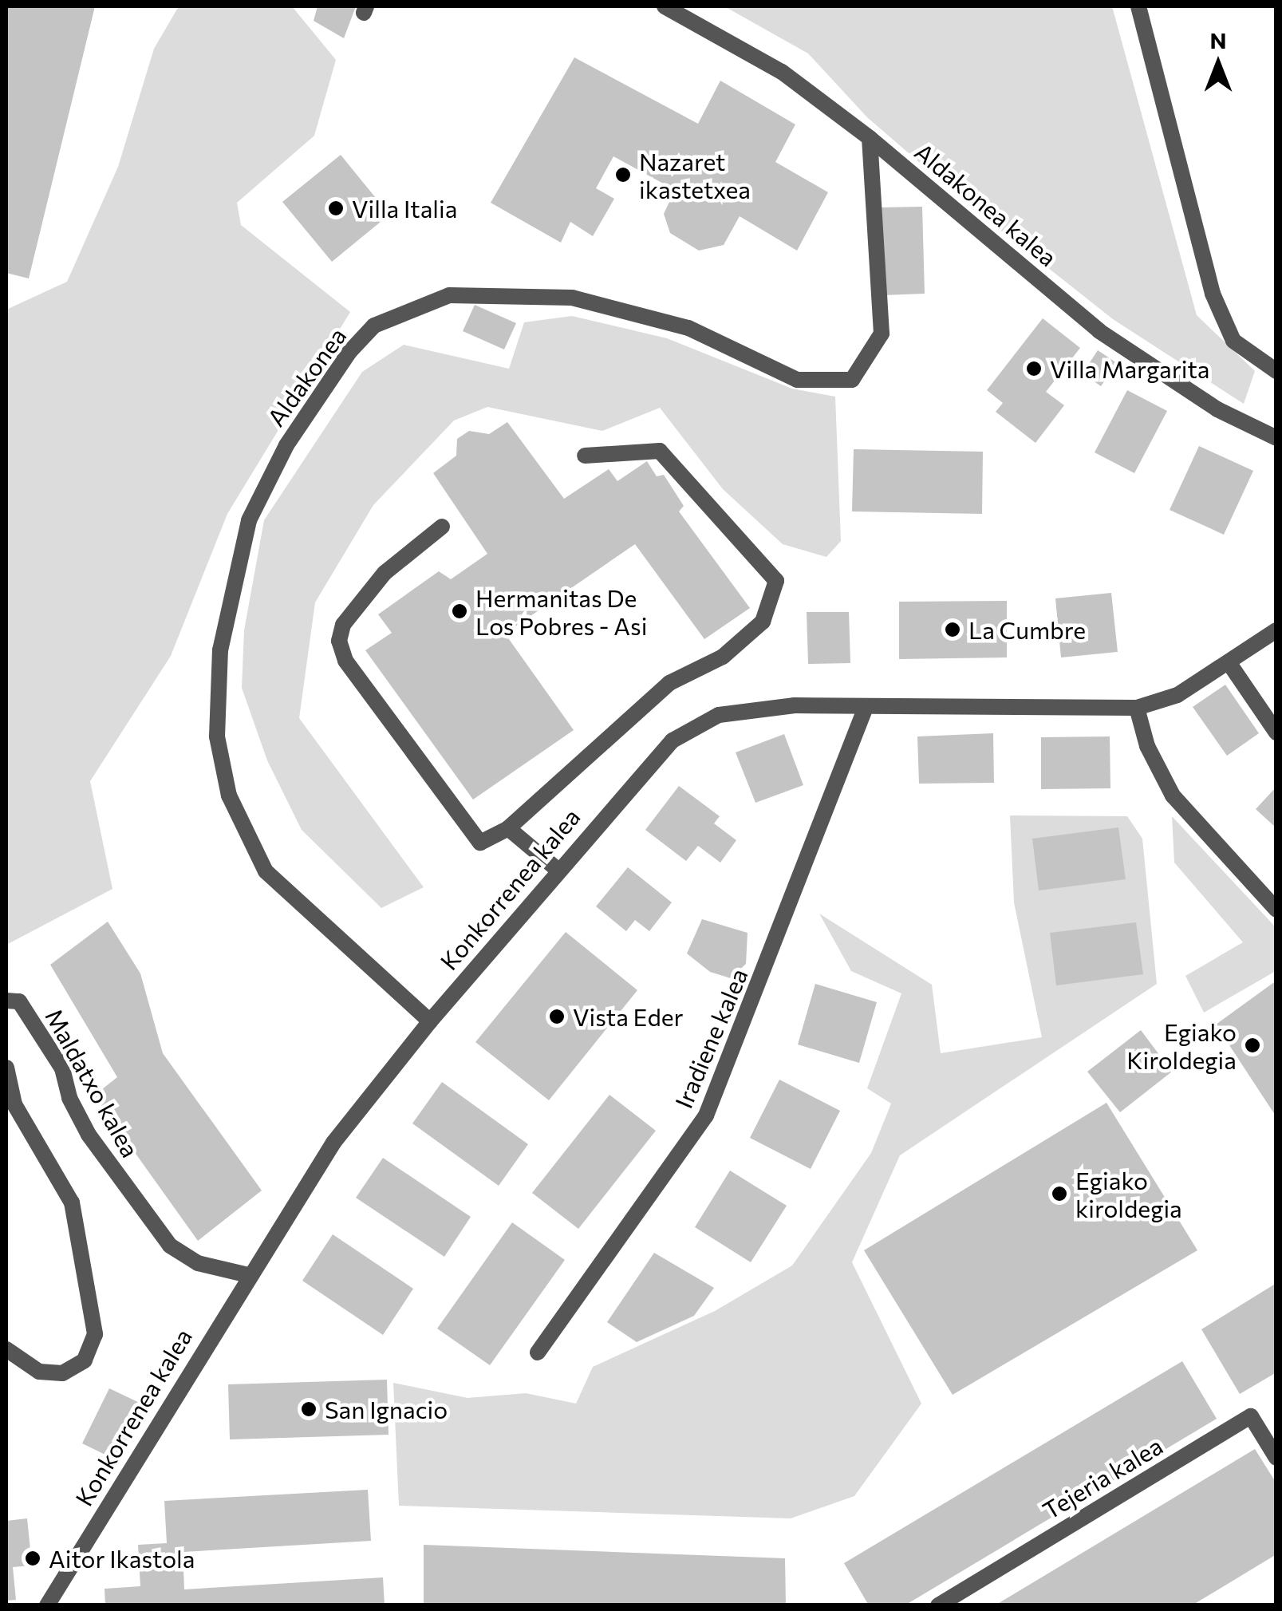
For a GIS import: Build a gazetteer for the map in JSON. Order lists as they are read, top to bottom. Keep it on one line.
{"streets":{"street":["Aldakonea kalea","Aldakonea","Konkorrenea kalea","Iradiene kalea","Maldatxo kalea","Tejeria kalea"]},"crossings":[["Aldakonea kalea","Aldakonea"],["Aldakonea","Konkorrenea kalea"],["Konkorrenea kalea","Iradiene kalea"],["Konkorrenea kalea","Maldatxo kalea"]],"places":["Nazaret ikastetxea","Villa Italia","Villa Margarita","Hermanitas De Los Pobres - Asi","La Cumbre","Vista Eder","Egiako Kiroldegia","Egiako kiroldegia","San Ignacio","Aitor Ikastola"],"north":"top"}
